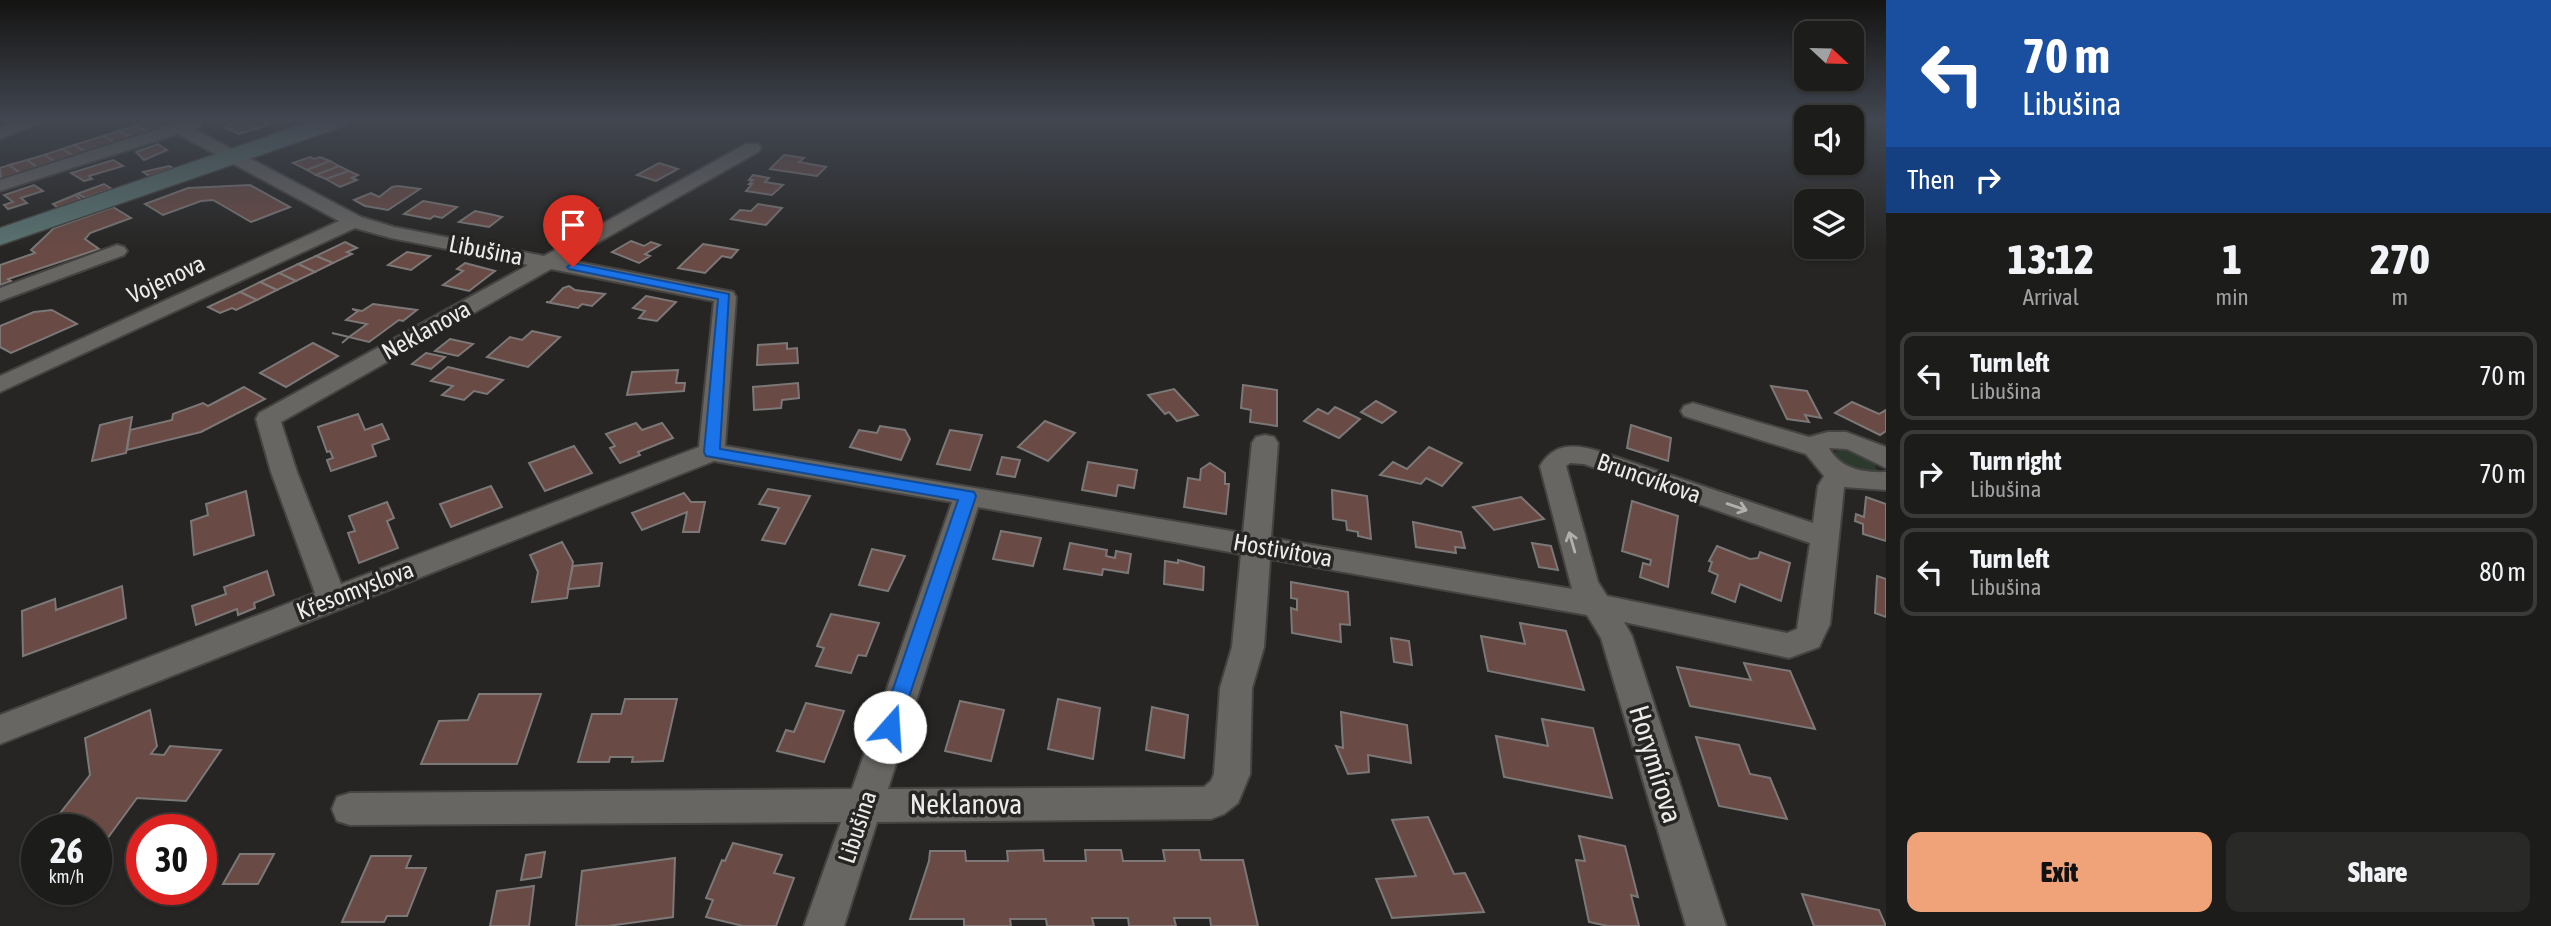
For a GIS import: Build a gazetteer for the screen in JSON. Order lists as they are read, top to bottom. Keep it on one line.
{"streets":{"street":["Libušina","Vojenova","Neklanova","Bruncvíkova","Hostivítova","Křesomyslova","Horymírova"]},"crossings":[["Libušina","Vojenova"],["Libušina","Neklanova"],["Libušina","Hostivítova"],["Libušina","Křesomyslova"],["Neklanova","Hostivítova"],["Neklanova","Křesomyslova"],["Bruncvíkova","Hostivítova"],["Bruncvíkova","Horymírova"],["Hostivítova","Horymírova"]],"north":"right","page":{"turn":["70 m","Libušina"],"then":"Then","eta":["13:12","Arrival","1","min","270","m"],"list":[{"name":"Turn left","note":"Libušina","value":"70 m"},{"name":"Turn right","note":"Libušina","value":"70 m"},{"name":"Turn left","note":"Libušina","value":"80 m"}],"speed":"26 km/h","limit":"30","buttons":["Exit","Share"]}}
